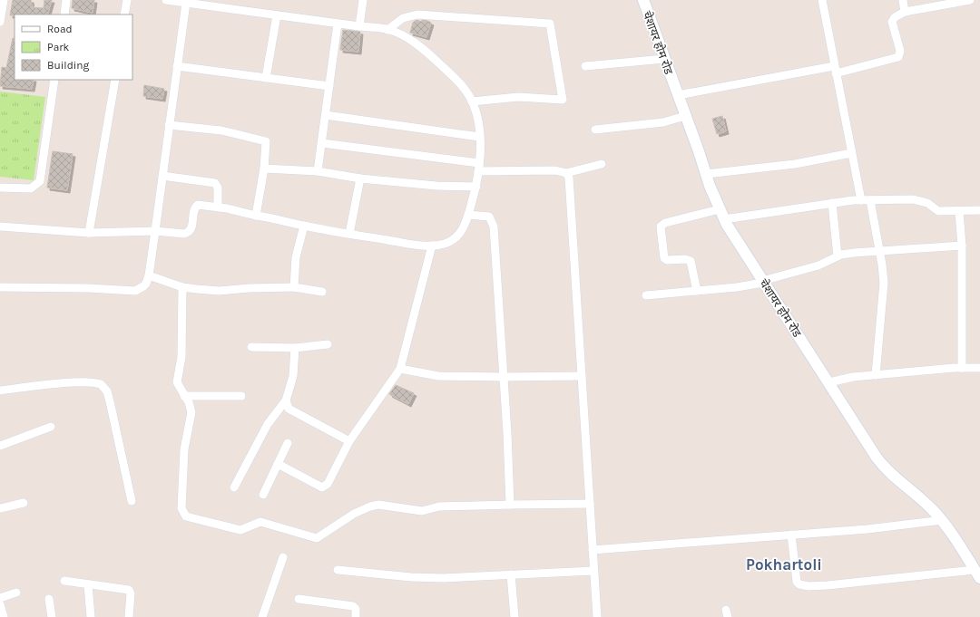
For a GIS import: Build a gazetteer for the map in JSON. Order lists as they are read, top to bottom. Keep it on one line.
{"streets":{"street":["चेशायर होम रोड"]},"districts":["Pokhartoli"],"legend":["Road","Park","Building"]}
